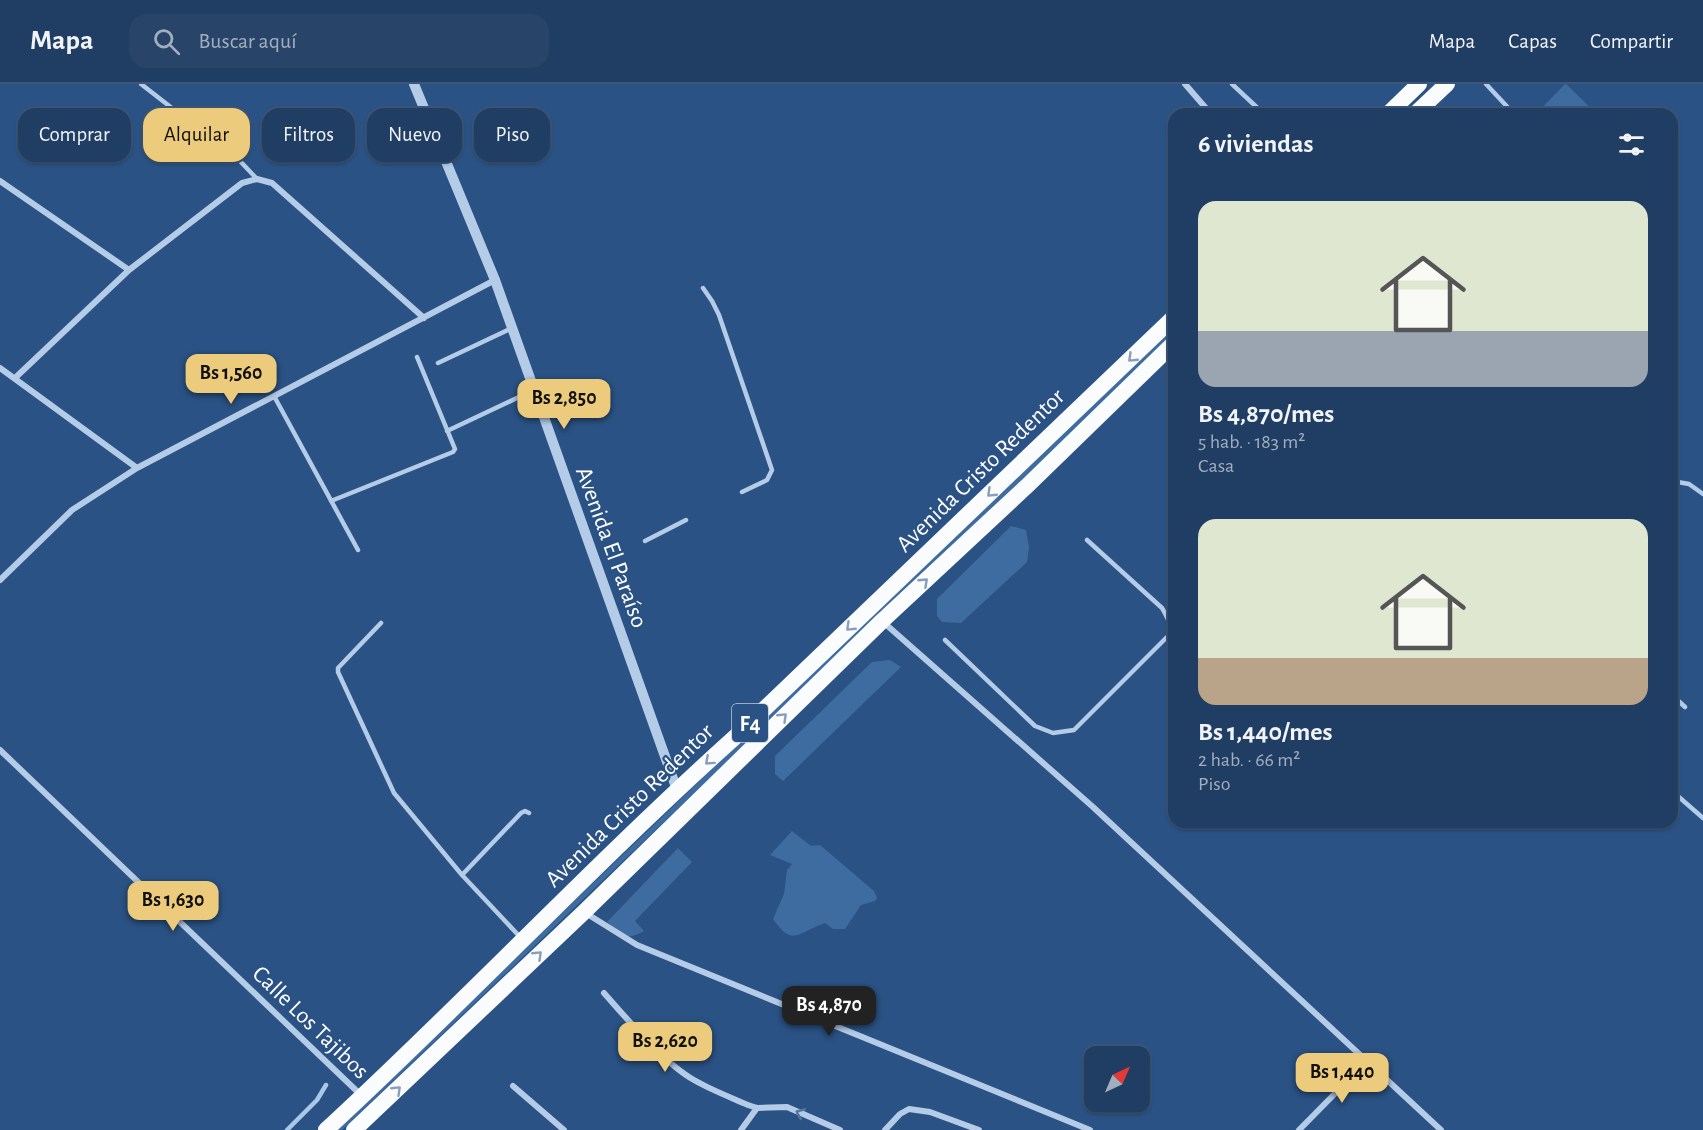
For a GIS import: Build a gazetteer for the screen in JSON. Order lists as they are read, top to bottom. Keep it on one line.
{"streets":{"highway":["Avenida Cristo Redentor","F4"],"street":["Avenida El Paraíso","Calle Los Tajibos"]},"crossings":[["Avenida Cristo Redentor","Avenida El Paraíso"],["Avenida Cristo Redentor","Calle Los Tajibos"]],"north":"top right","page":{"header":"Mapa","search":"Buscar aquí","nav":["Mapa","Capas","Compartir"],"chip":["Comprar","Alquilar","Filtros","Nuevo","Piso"],"heading":"6 viviendas","list":[{"name":"Bs 4,870/mes","note":"5 hab. · 183 m² · Casa"},{"name":"Bs 1,440/mes","note":"2 hab. · 66 m² · Piso"}],"price":["Bs 1,560","Bs 2,850","Bs 1,630","Bs 4,870","Bs 2,620","Bs 1,440"]}}
